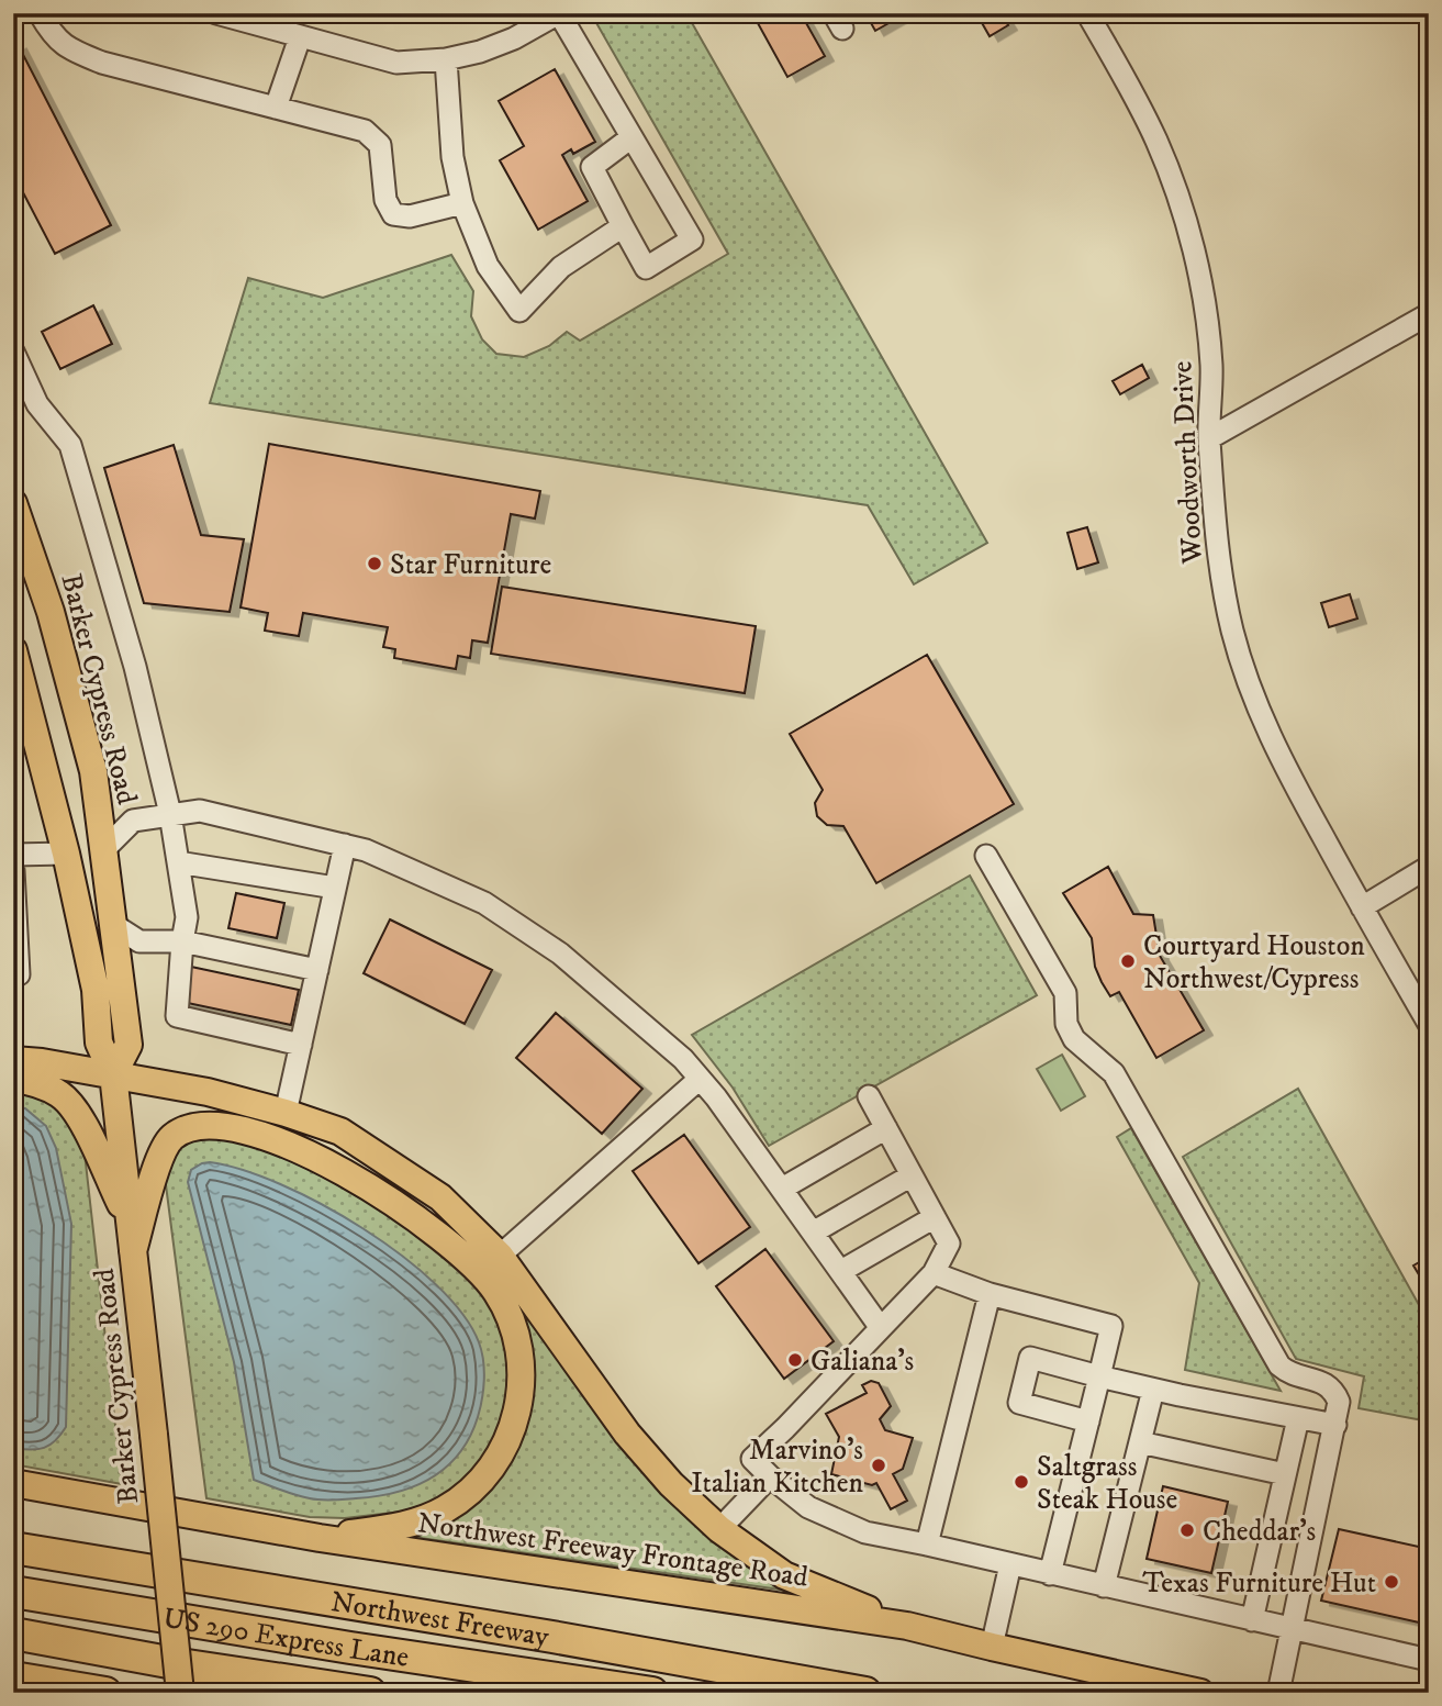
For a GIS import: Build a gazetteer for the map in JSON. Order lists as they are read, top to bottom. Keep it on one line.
{"streets":{"highway":["Northwest Freeway","US 290 Express Lane"],"main road":["Barker Cypress Road","Northwest Freeway Frontage Road"],"street":["Woodworth Drive"]},"places":["Star Furniture","Courtyard Houston Northwest/Cypress","Galiana's","Marvino's Italian Kitchen","Saltgrass Steak House","Cheddar's","Texas Furniture Hut"]}
